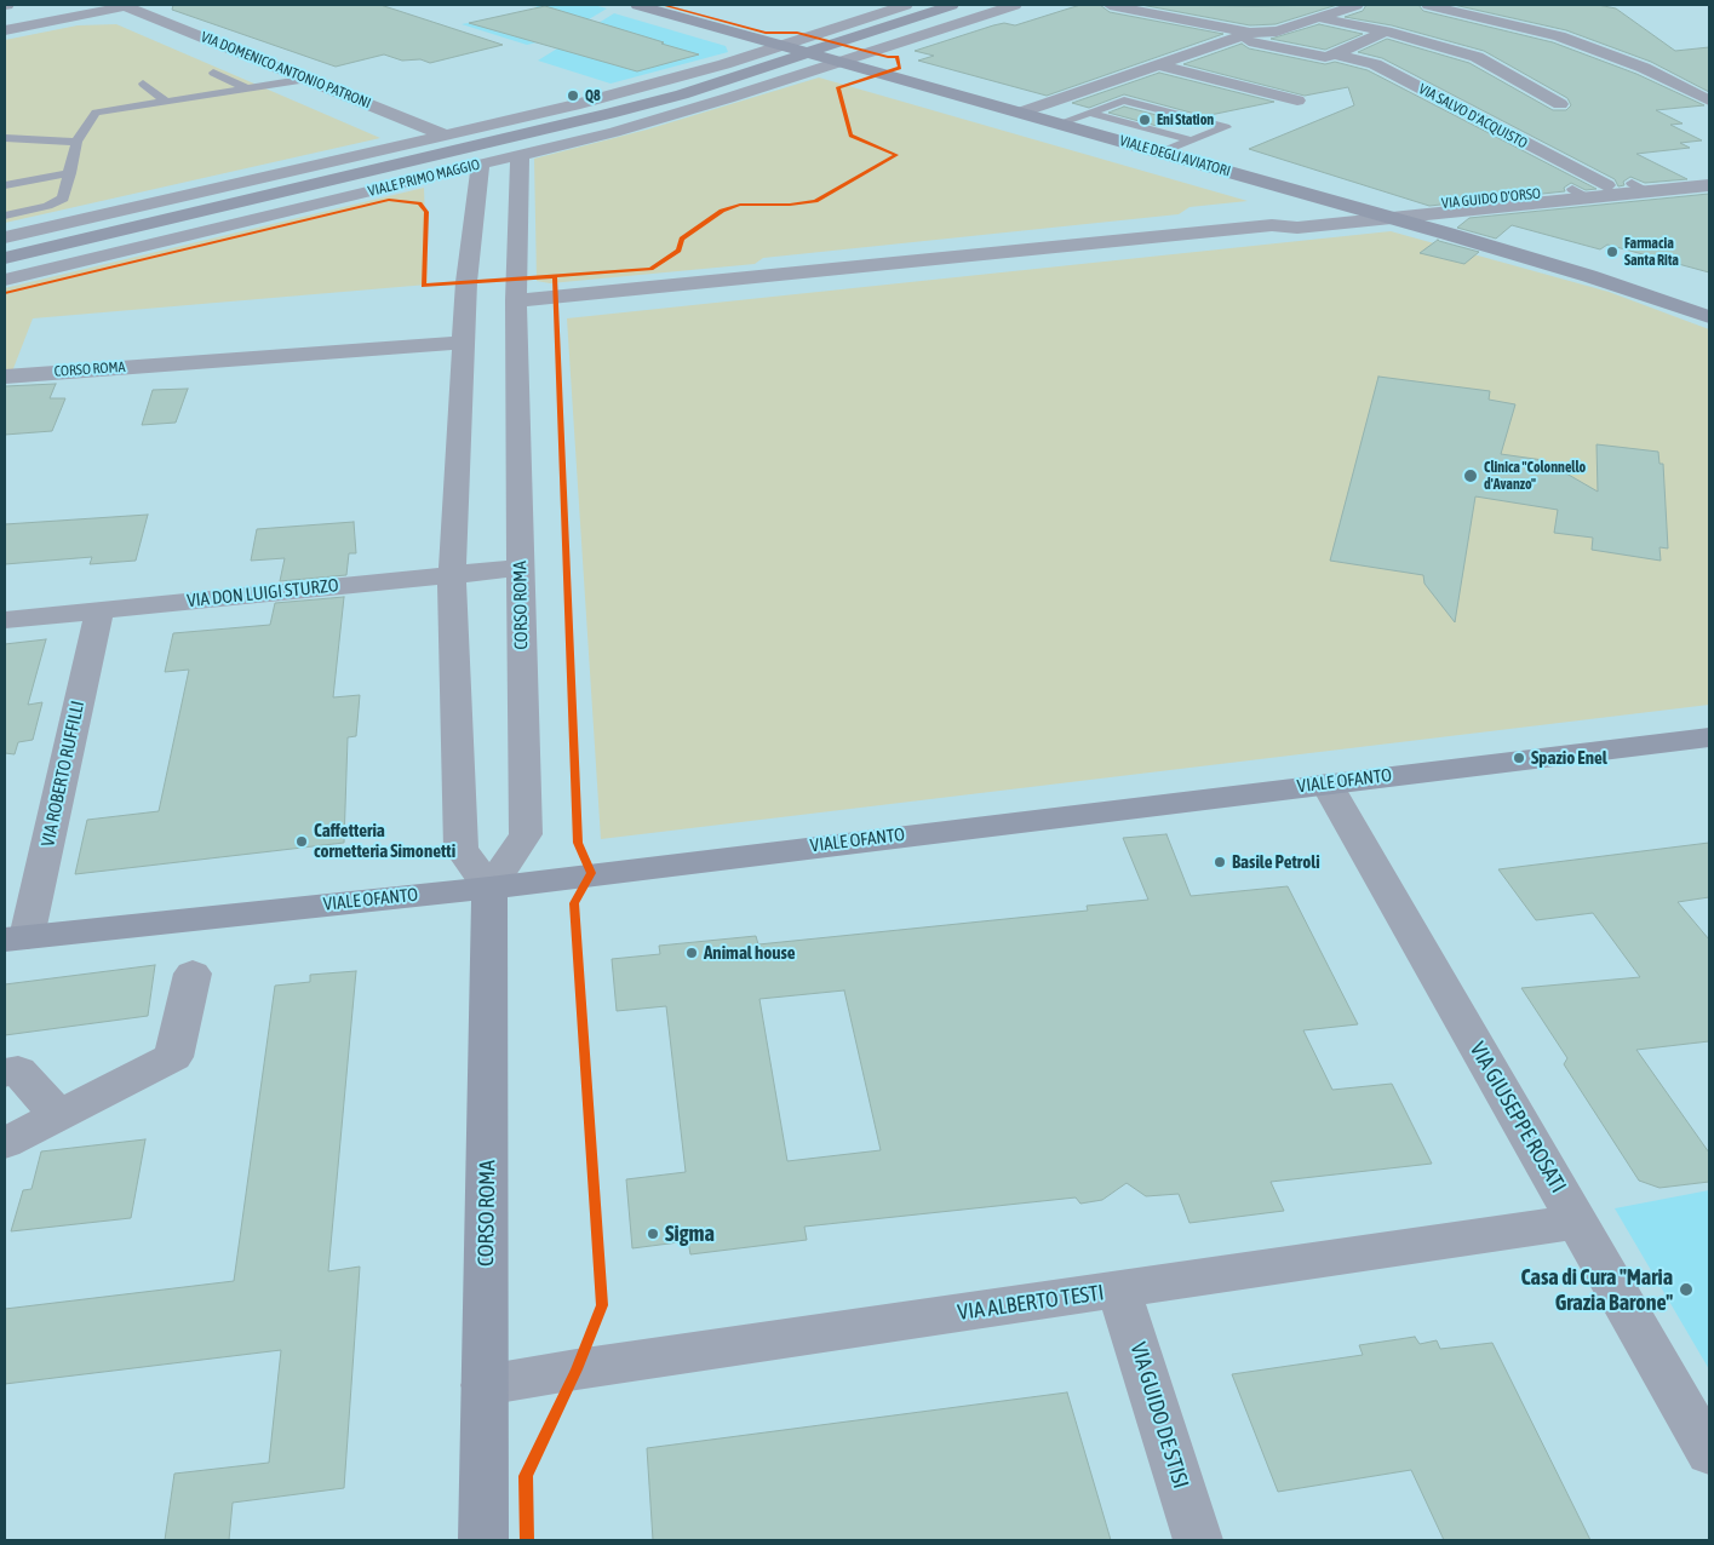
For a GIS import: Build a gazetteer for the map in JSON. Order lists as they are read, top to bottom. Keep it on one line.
{"streets":{"main road":["VIALE DEGLI AVIATORI","VIALE PRIMO MAGGIO","CORSO ROMA","VIALE OFANTO"],"street":["VIA DOMENICO ANTONIO PATRONI","VIA SALVO D'ACQUISTO","VIA GUIDO D'ORSO","VIA DON LUIGI STURZO","VIA ROBERTO RUFFILLI","VIA GIUSEPPE ROSATI","VIA ALBERTO TESTI","VIA GUIDO DE STISI"]},"crossings":[["VIA DOMENICO ANTONIO PATRONI","VIALE PRIMO MAGGIO"],["VIA SALVO D'ACQUISTO","VIA GUIDO D'ORSO"],["VIALE DEGLI AVIATORI","VIALE PRIMO MAGGIO"],["VIALE DEGLI AVIATORI","VIA GUIDO D'ORSO"],["VIALE PRIMO MAGGIO","CORSO ROMA"],["CORSO ROMA","VIA DON LUIGI STURZO"],["CORSO ROMA","VIALE OFANTO"],["CORSO ROMA","VIA ALBERTO TESTI"],["VIA DON LUIGI STURZO","VIA ROBERTO RUFFILLI"],["VIA ROBERTO RUFFILLI","VIALE OFANTO"],["VIALE OFANTO","VIA GIUSEPPE ROSATI"],["VIA GIUSEPPE ROSATI","VIA ALBERTO TESTI"],["VIA ALBERTO TESTI","VIA GUIDO DE STISI"]],"places":["Q8","Eni Station","Farmacia Santa Rita","Clinica \"Colonnello d'Avanzo\"","Spazio Enel","Caffetteria cornetteria Simonetti","Basile Petroli","Animal house","Sigma","Casa di Cura \"Maria Grazia Barone\""]}
